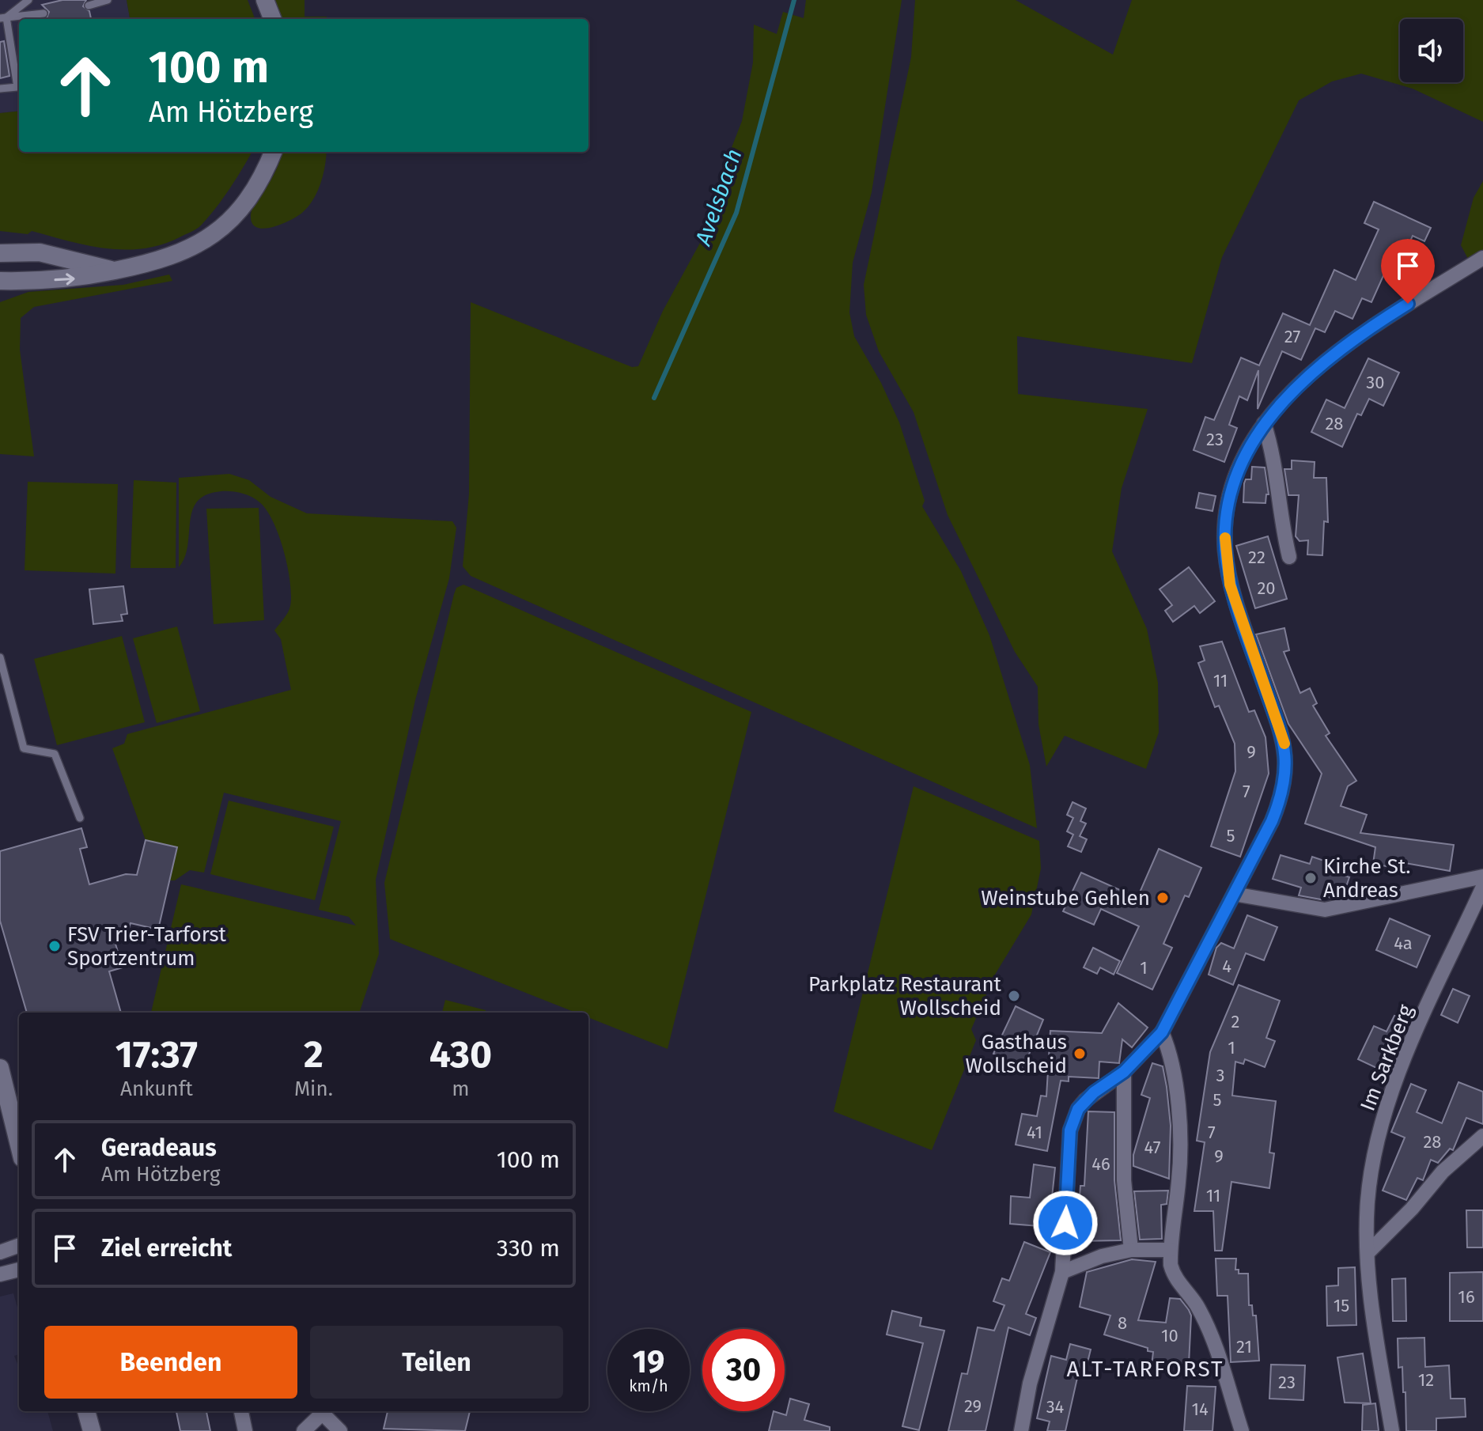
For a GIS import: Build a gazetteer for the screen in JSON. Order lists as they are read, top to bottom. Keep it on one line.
{"streets":{"street":["Im Sarkberg"]},"districts":["ALT-TARFORST"],"water":["Avelsbach"],"places":["Kirche St. Andreas","Weinstube Gehlen","FSV Trier-Tarforst Sportzentrum","Parkplatz Restaurant Wollscheid","Gasthaus Wollscheid"],"house_numbers":["27","30","28","23","22","20","11","9","7","5","4a","4","1","2","1","3","5","41","7","28","47","9","46","11","16","15","8","10","21","12","23","29","34","14"],"page":{"turn":["100 m","Am Hötzberg"],"eta":["17:37","Ankunft","2","Min.","430","m"],"list":[{"name":"Geradeaus","note":"Am Hötzberg","value":"100 m"},{"name":"Ziel erreicht","value":"330 m"}],"buttons":["Beenden","Teilen"],"speed":"19 km/h","limit":"30"}}
